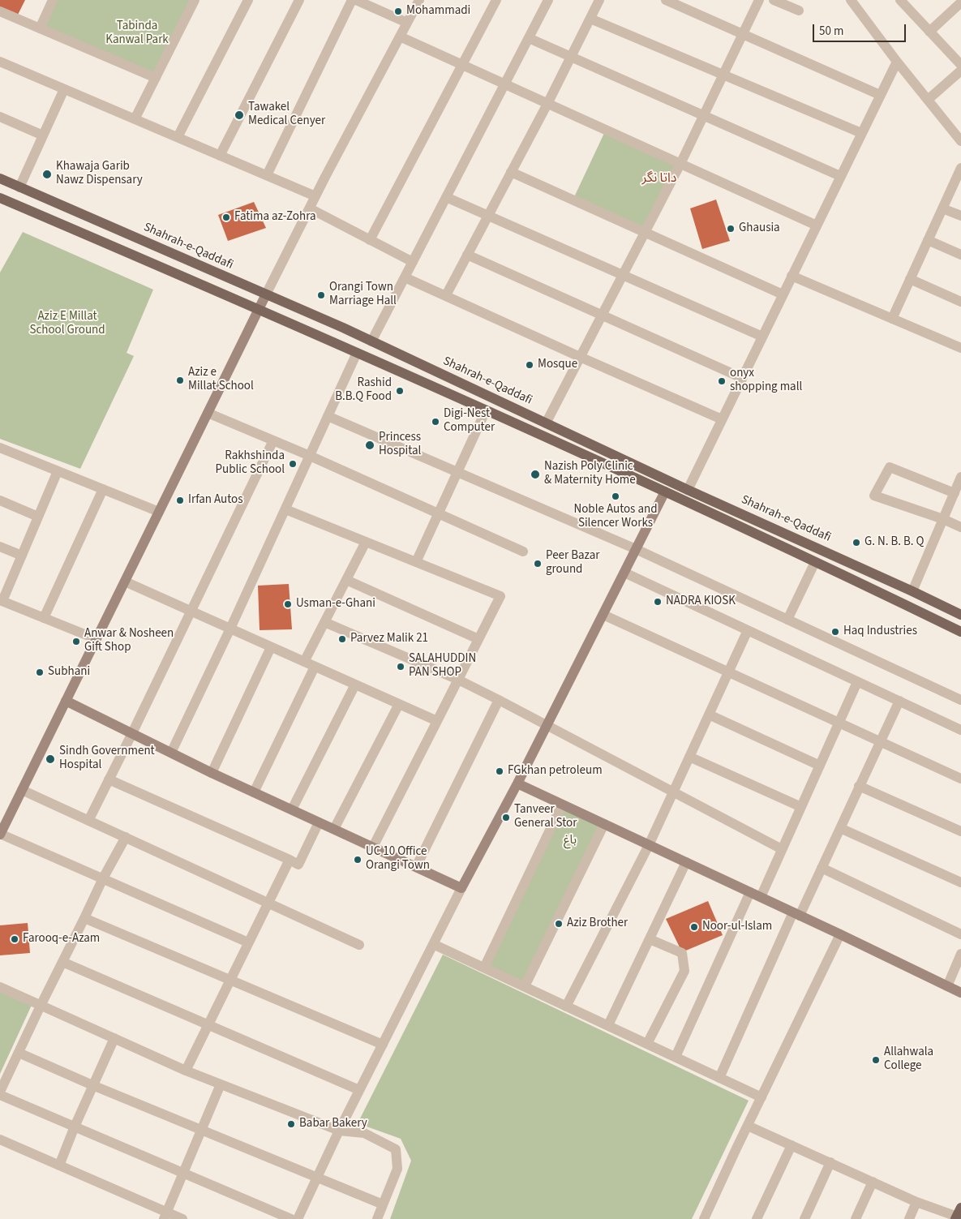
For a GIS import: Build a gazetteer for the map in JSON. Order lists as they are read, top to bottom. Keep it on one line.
{"streets":{"main road":["Shahrah-e-Qaddafi"]},"districts":["داتا نگر"],"parks":["Tabinda Kanwal Park","Aziz E Millat School Ground","باغ"],"places":["Mohammadi","Tawakel Medical Cenyer","Khawaja Garib Nawz Dispensary","Fatima az-Zohra","Ghausia","Orangi Town Marriage Hall","Mosque","Aziz e Millat School","onyx shopping mall","Rashid B.B.Q Food","Digi-Nest Computer","Princess Hospital","Rakhshinda Public School","Nazish Poly Clinic & Maternity Home","Noble Autos and Silencer Works","Irfan Autos","G. N. B. B. Q","Peer Bazar ground","NADRA KIOSK","Usman-e-Ghani","Haq Industries","Parvez Malik 21","Anwar & Nosheen Gift Shop","SALAHUDDIN PAN SHOP","Subhani","Sindh Government Hospital","FGkhan petroleum","Tanveer General Stor","UC 10 Office Orangi Town","Aziz Brother","Noor-ul-Islam","Farooq-e-Azam","Allahwala College","Babar Bakery"],"scale_bar":"50 m"}
